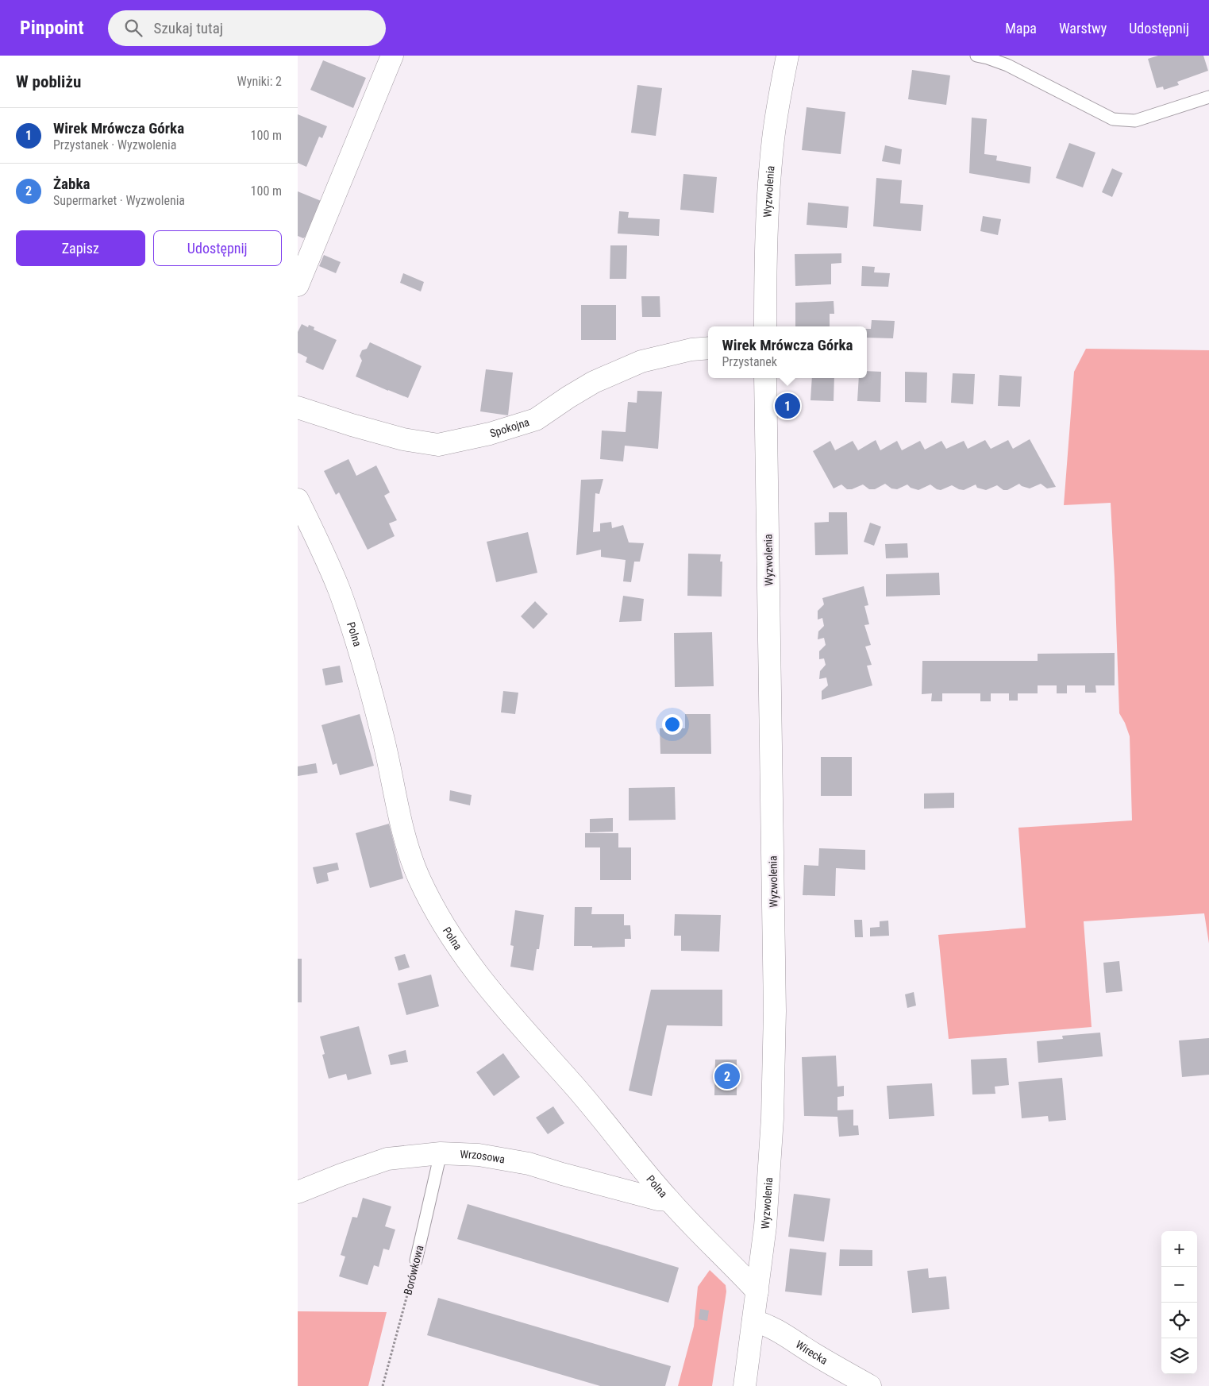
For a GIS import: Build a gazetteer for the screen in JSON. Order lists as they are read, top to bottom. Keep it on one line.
{"streets":{"street":["Wyzwolenia","Spokojna","Polna","Wrzosowa","Wirecka"],"lane":["Borówkowa"]},"crossings":[["Wyzwolenia","Polna"],["Wyzwolenia","Wirecka"],["Polna","Wrzosowa"],["Wrzosowa","Borówkowa"]],"page":{"header":"Pinpoint","search":"Szukaj tutaj","nav":["Mapa","Warstwy","Udostępnij"],"heading":["W pobliżu","Wyniki: 2"],"list":[{"mark":"1","name":"Wirek Mrówcza Górka","note":"Przystanek · Wyzwolenia","value":"100 m"},{"mark":"2","name":"Żabka","note":"Supermarket · Wyzwolenia","value":"100 m"}],"buttons":["Zapisz","Udostępnij"],"popup":["Wirek Mrówcza Górka","Przystanek"],"pins":["1","2"],"map_buttons":["+","−"]}}
